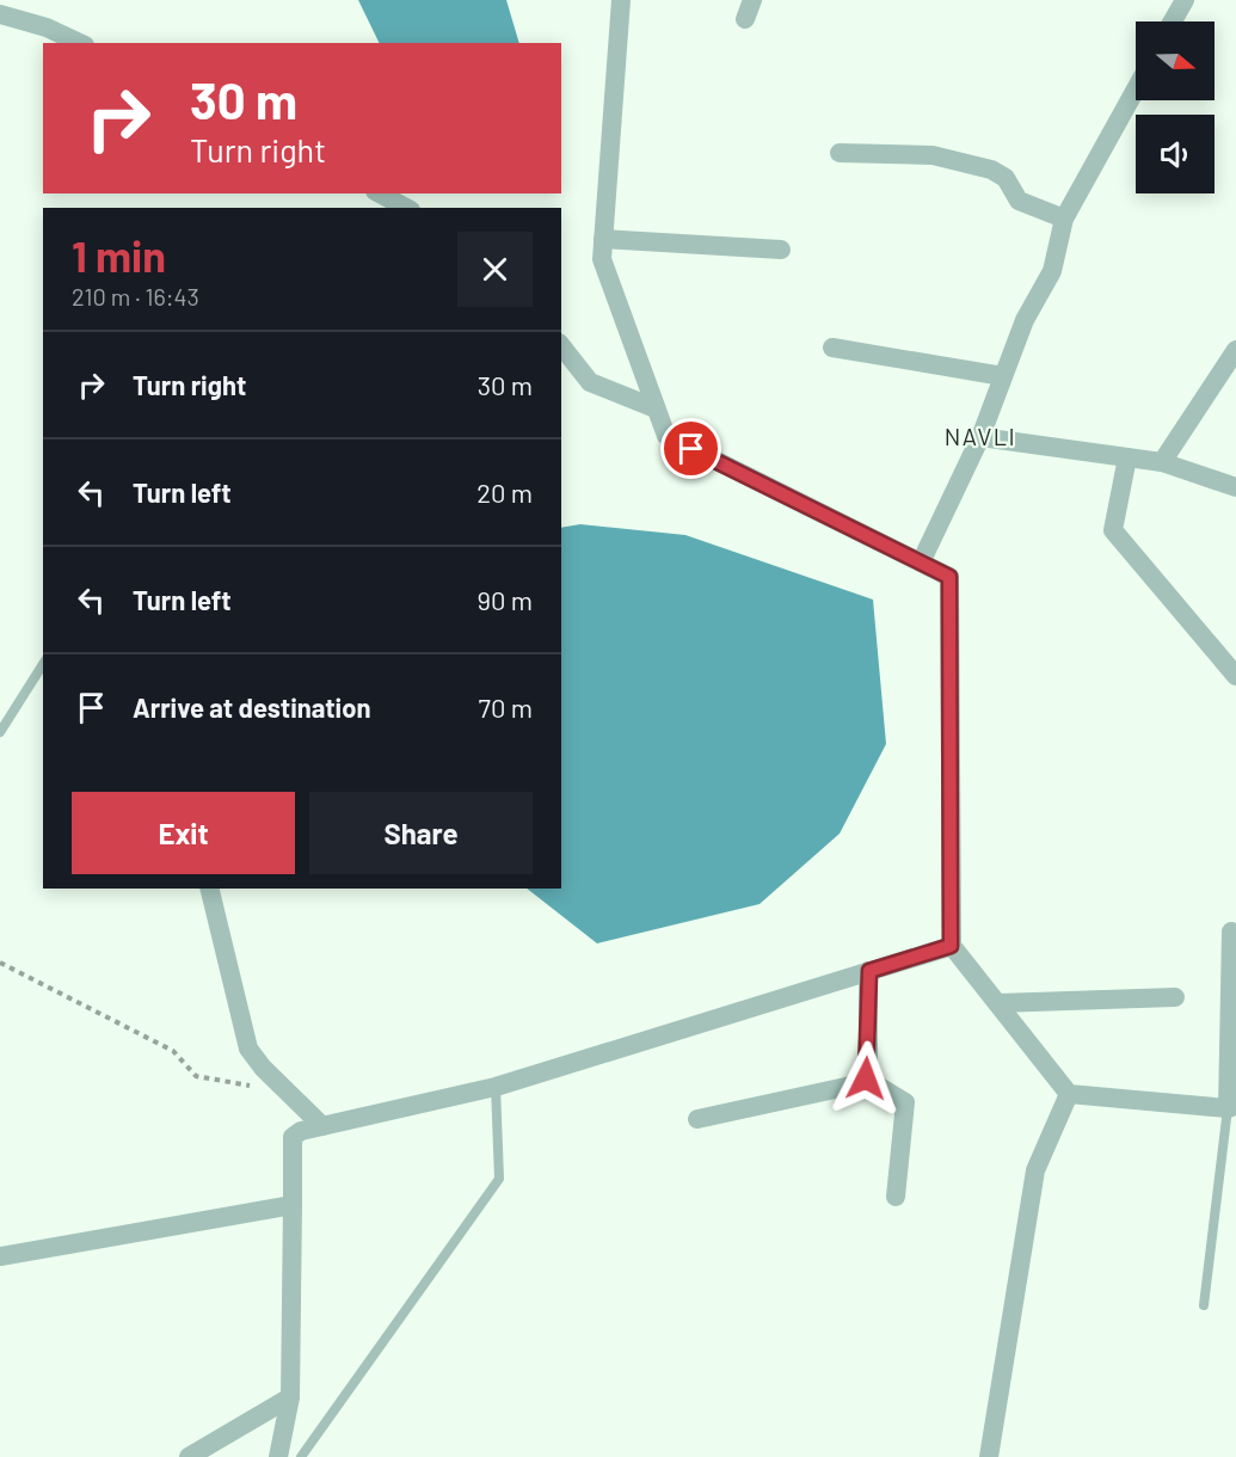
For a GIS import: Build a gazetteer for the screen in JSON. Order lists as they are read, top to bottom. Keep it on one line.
{"districts":["NAVLI"],"north":"right","page":{"turn":["30 m","Turn right"],"heading":["1 min","210 m · 16:43"],"list":[{"name":"Turn right","value":"30 m"},{"name":"Turn left","value":"20 m"},{"name":"Turn left","value":"90 m"},{"name":"Arrive at destination","value":"70 m"}],"buttons":["Exit","Share"]}}
